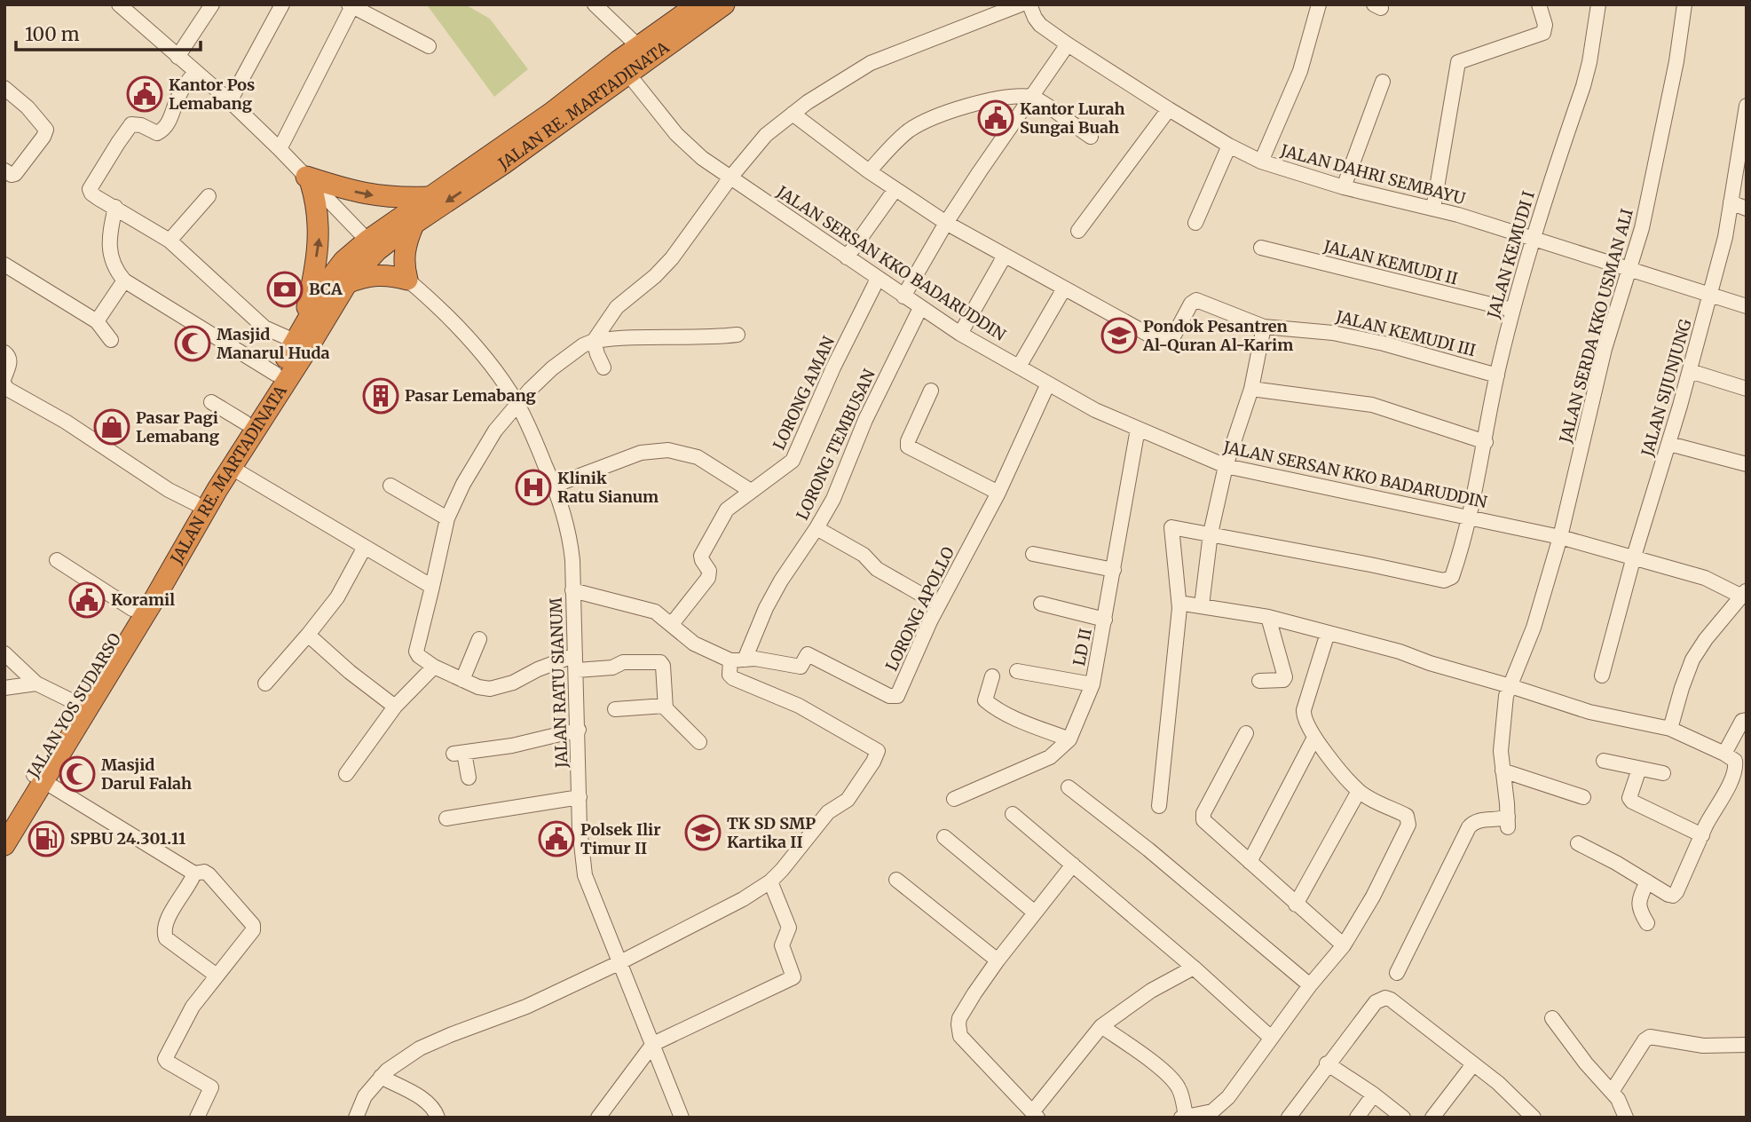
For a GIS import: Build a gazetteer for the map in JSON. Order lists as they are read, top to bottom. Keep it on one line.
{"streets":{"highway":["JALAN RE. MARTADINATA","JALAN YOS SUDARSO"],"street":["JALAN DAHRI SEMBAYU","JALAN KEMUDI I","JALAN KEMUDI II","JALAN SERSAN KKO BADARUDDIN","JALAN SERDA KKO USMAN ALI","JALAN KEMUDI III","JALAN SIJUNJUNG","LORONG AMAN","LORONG TEMBUSAN","LORONG APOLLO","LD II","JALAN RATU SIANUM"]},"crossings":[["JALAN RE. MARTADINATA","JALAN SERSAN KKO BADARUDDIN"],["JALAN RE. MARTADINATA","JALAN YOS SUDARSO"],["JALAN DAHRI SEMBAYU","JALAN KEMUDI I"],["JALAN DAHRI SEMBAYU","JALAN SERDA KKO USMAN ALI"],["JALAN DAHRI SEMBAYU","JALAN SIJUNJUNG"],["JALAN KEMUDI I","JALAN KEMUDI II"],["JALAN KEMUDI I","JALAN SERSAN KKO BADARUDDIN"],["JALAN KEMUDI I","JALAN KEMUDI III"],["JALAN SERSAN KKO BADARUDDIN","JALAN SERDA KKO USMAN ALI"],["JALAN SERSAN KKO BADARUDDIN","JALAN SIJUNJUNG"],["JALAN SERSAN KKO BADARUDDIN","LORONG AMAN"],["JALAN SERSAN KKO BADARUDDIN","LORONG TEMBUSAN"],["JALAN SERSAN KKO BADARUDDIN","LORONG APOLLO"],["JALAN SERSAN KKO BADARUDDIN","LD II"],["LORONG TEMBUSAN","LORONG APOLLO"]],"places":{"public building":["Kantor Pos Lemabang","Kantor Lurah Sungai Buah","Koramil","Polsek Ilir Timur II"],"bank":["BCA"],"school or university":["Pondok Pesantren Al-Quran Al-Karim","TK SD SMP Kartika II"],"mosque":["Masjid Manarul Huda","Masjid Darul Falah"],"building":["Pasar Lemabang"],"shop":["Pasar Pagi Lemabang"],"hospital":["Klinik Ratu Sianum"],"fuel station":["SPBU 24.301.11"]},"scale_bar":"100 m"}
